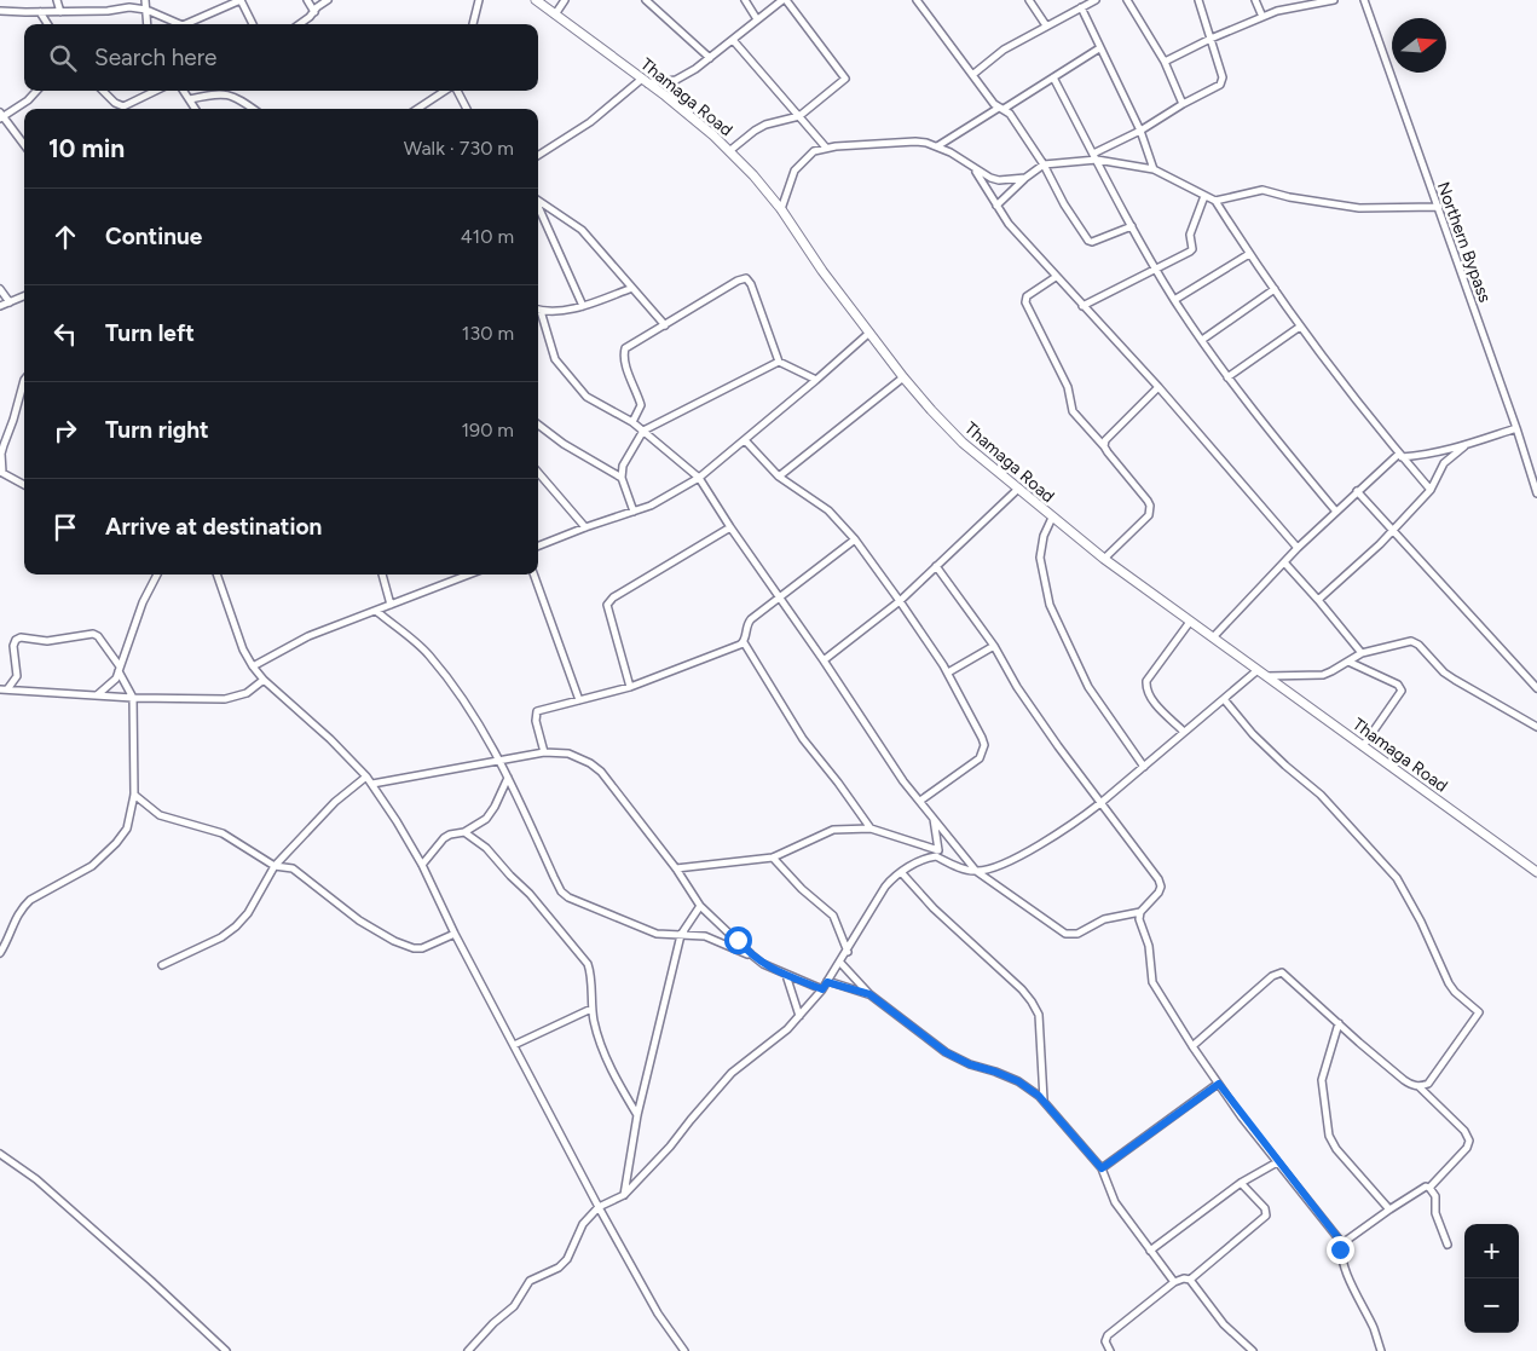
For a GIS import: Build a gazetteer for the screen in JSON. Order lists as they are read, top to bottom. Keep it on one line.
{"streets":{"main road":["Thamaga Road"],"street":["Northern Bypass"]},"north":"right","page":{"search":"Search here","heading":["10 min","Walk · 730 m"],"list":[["Continue","410 m"],["Turn left","130 m"],["Turn right","190 m"],"Arrive at destination"],"map_buttons":["+","−"]}}
